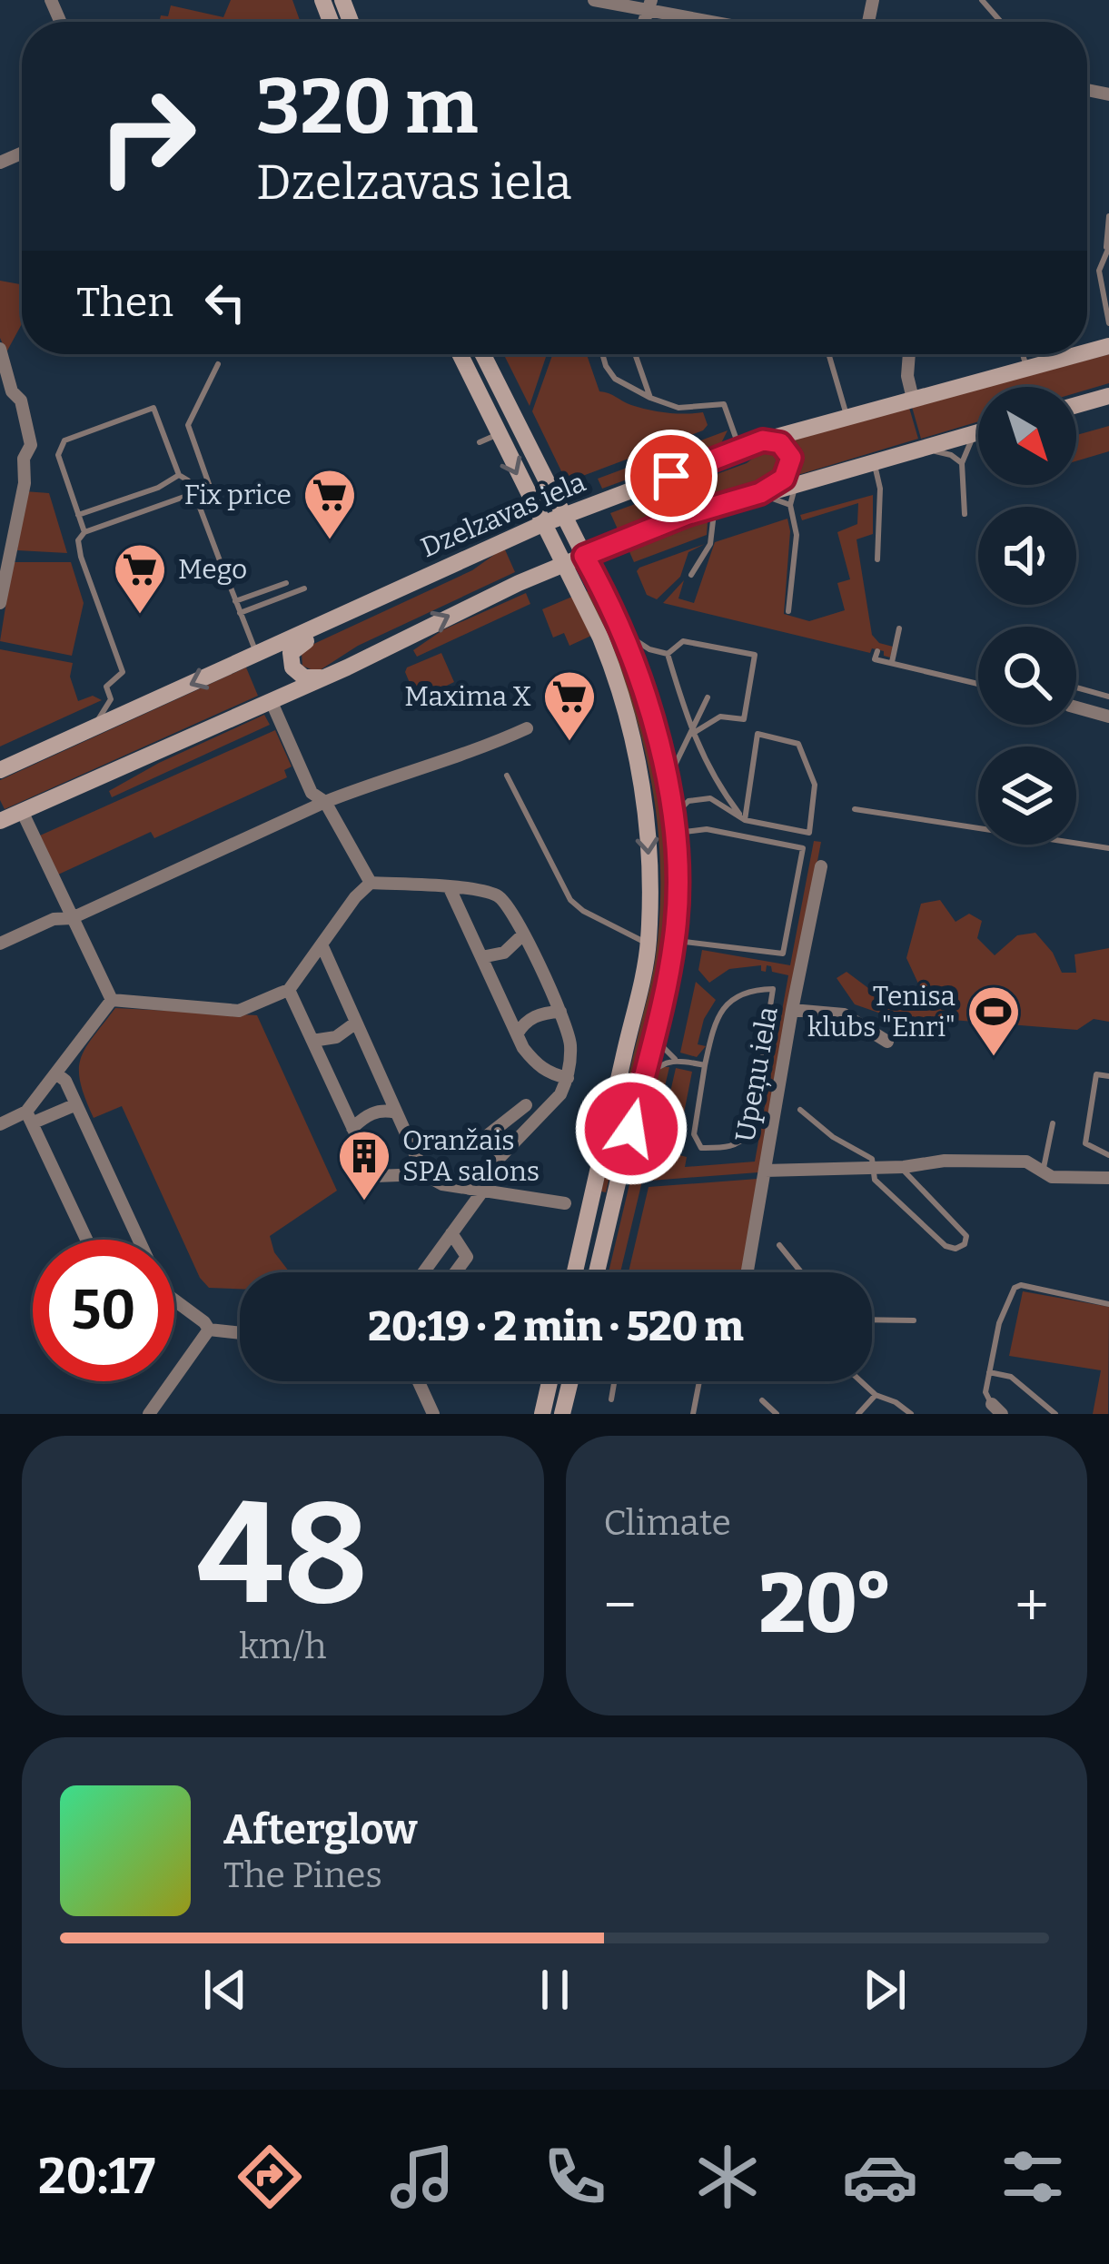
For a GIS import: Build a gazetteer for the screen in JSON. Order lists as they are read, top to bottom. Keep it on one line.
{"streets":{"main road":["Dzelzavas iela"],"street":["Upeņu iela"]},"places":{"supermarket":["Fix price","Mego","Maxima X"],"sports":["Tenisa klubs \"Enri\""],"building":["Oranžais SPA salons"]},"north":"bottom right","page":{"turn":["320 m","Dzelzavas iela"],"then":"Then","limit":"50","trip":"20:19 · 2 min · 520 m","tile":[["48","km/h"],"Climate"],"heat":["−","20°","+"],"song":["Afterglow","The Pines"],"tabs":"20:17"}}
